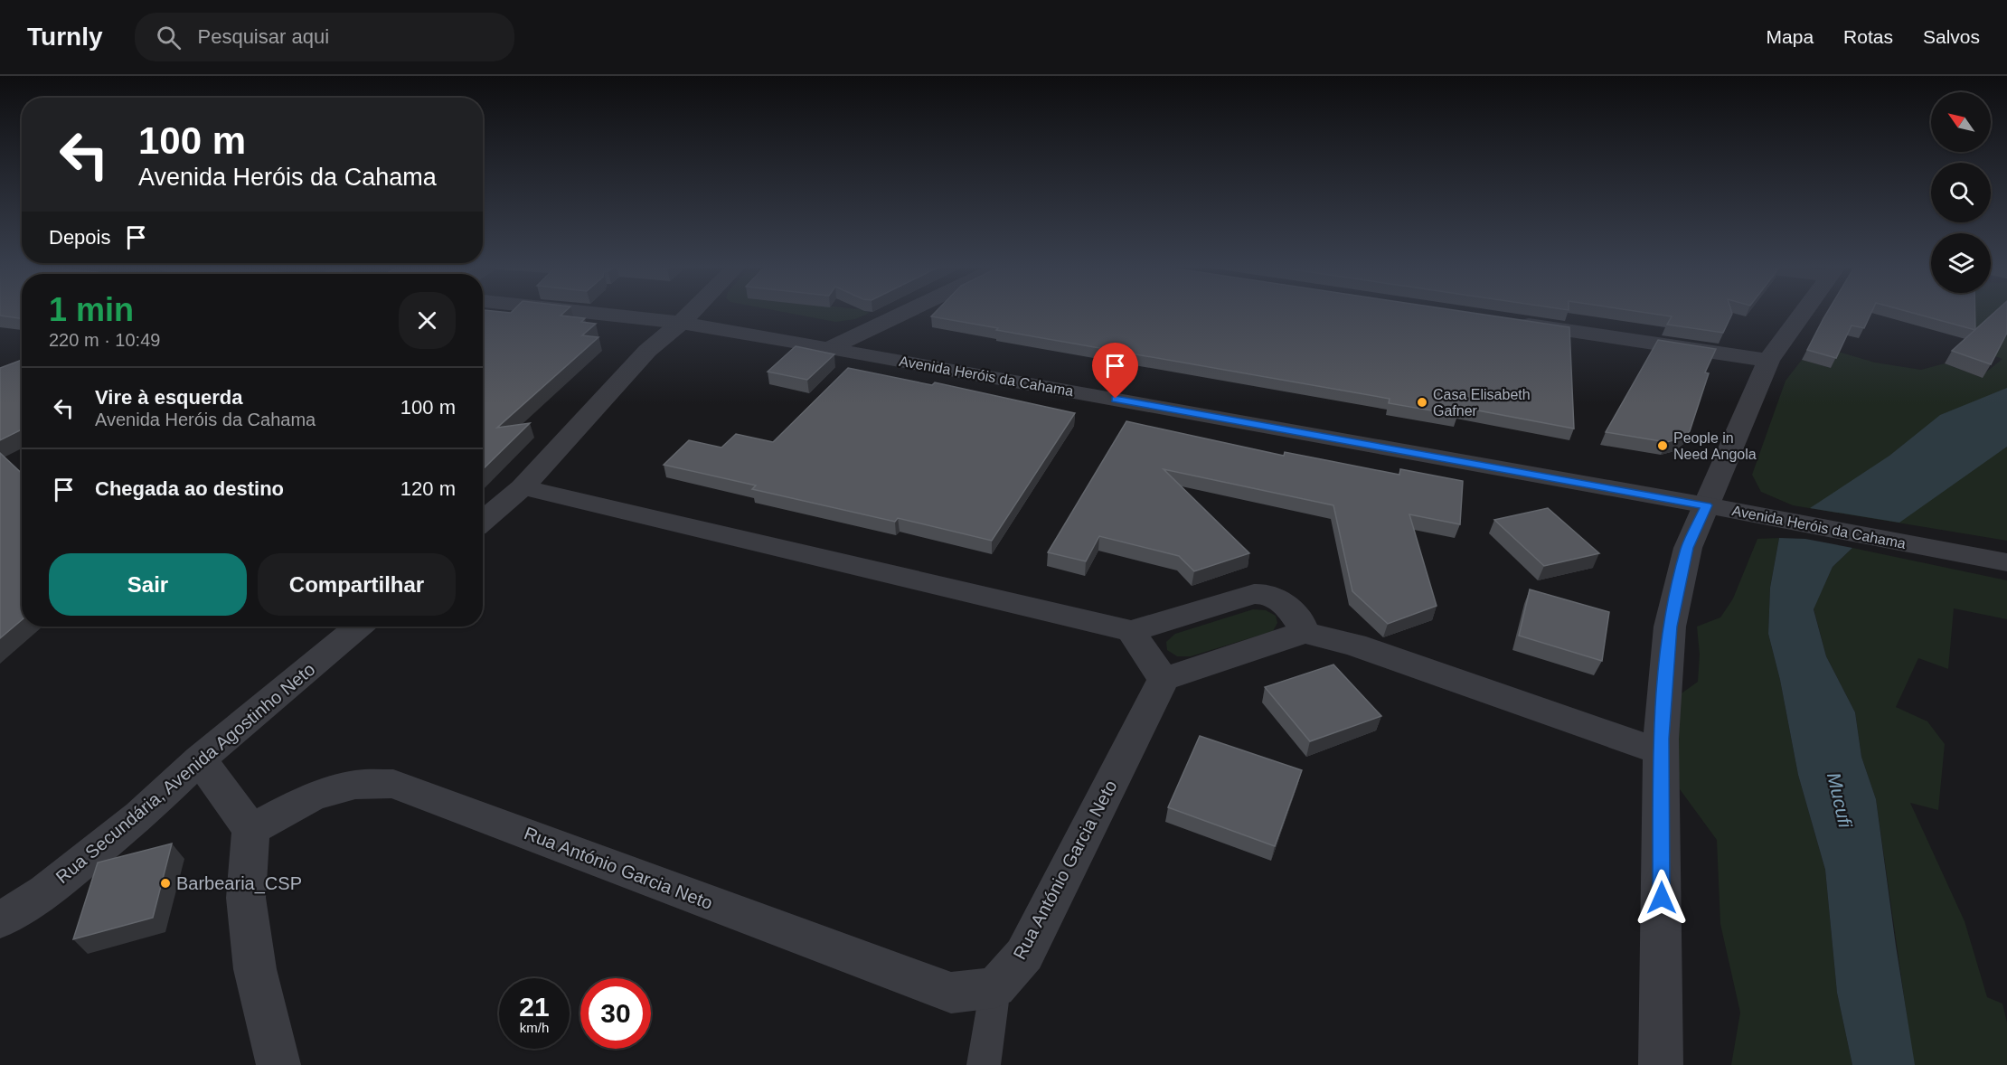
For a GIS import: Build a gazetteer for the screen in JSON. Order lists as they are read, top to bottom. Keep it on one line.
{"streets":{"street":["Avenida Heróis da Cahama","Rua Secundária, Avenida Agostinho Neto","Rua António Garcia Neto"]},"water":["Mucufi"],"places":["Casa Elisabeth Gafner","People in Need Angola","Barbearia_CSP"],"north":"top left","page":{"header":"Turnly","search":"Pesquisar aqui","nav":["Mapa","Rotas","Salvos"],"turn":["100 m","Avenida Heróis da Cahama"],"then":"Depois","heading":["1 min","220 m · 10:49"],"list":[{"name":"Vire à esquerda","note":"Avenida Heróis da Cahama","value":"100 m"},{"name":"Chegada ao destino","value":"120 m"}],"buttons":["Sair","Compartilhar"],"speed":"21 km/h","limit":"30"}}
